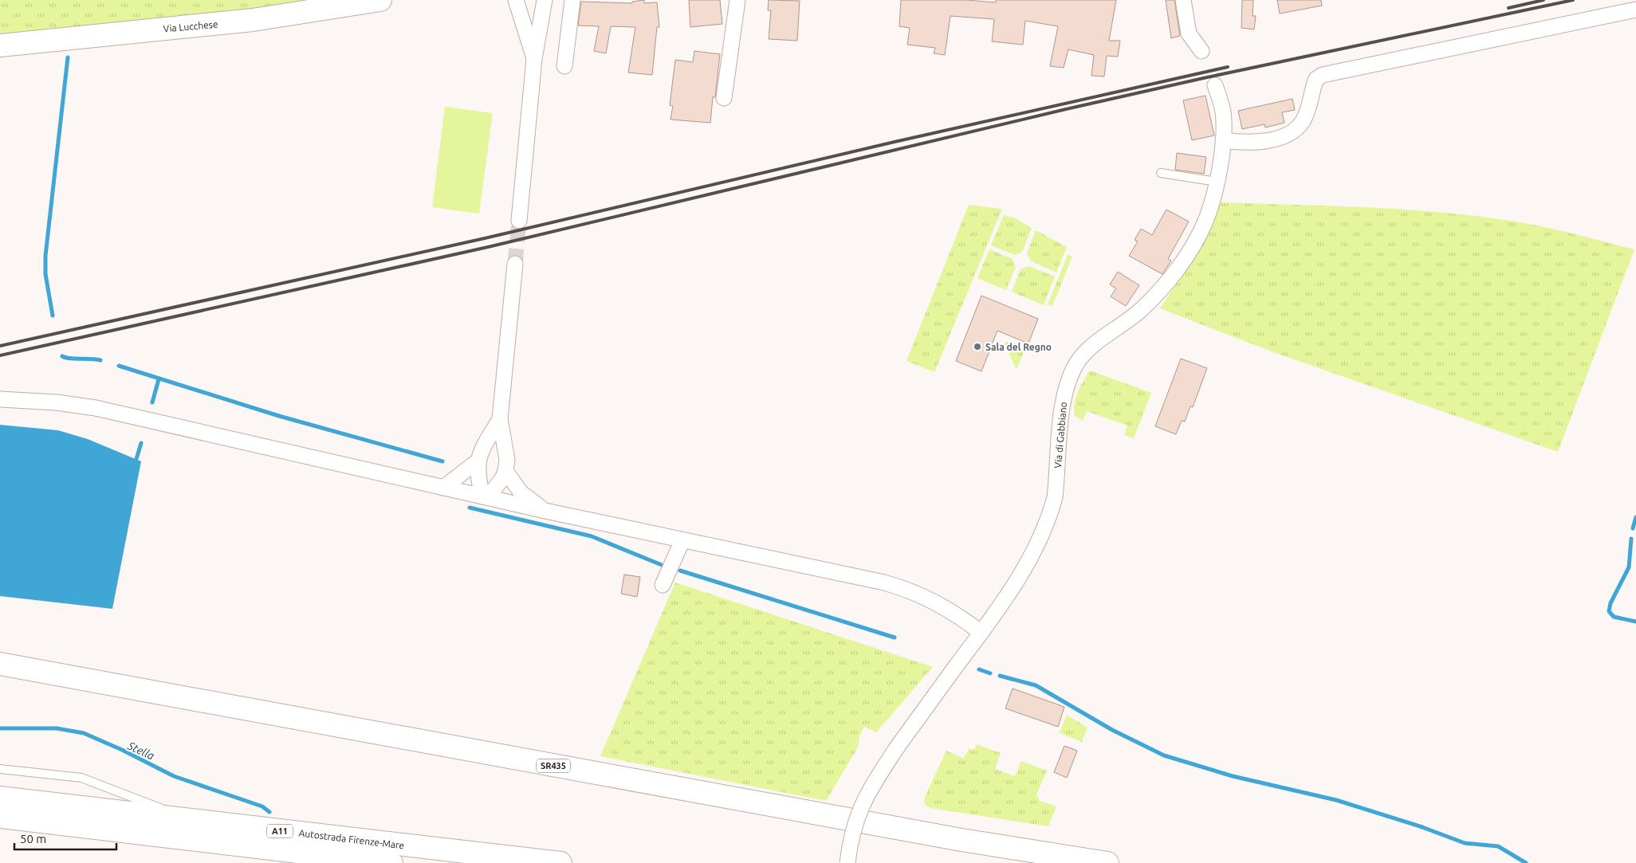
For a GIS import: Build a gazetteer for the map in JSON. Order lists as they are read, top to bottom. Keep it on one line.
{"streets":{"main road":["Via Lucchese","SR435","A11","Autostrada Firenze-Mare"],"street":["Via di Gabbiano"]},"water":["Stella"],"places":["Sala del Regno"],"scale_bar":"50 m"}
